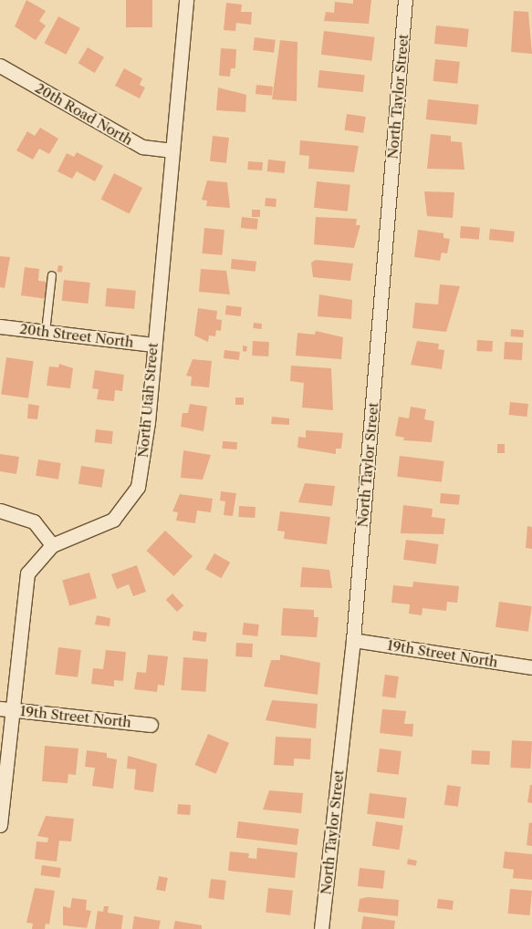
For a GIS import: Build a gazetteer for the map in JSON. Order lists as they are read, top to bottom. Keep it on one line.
{"streets":{"street":["North Taylor Street","20th Road North","20th Street North","North Utah Street","19th Street North"]},"crossings":[["North Taylor Street","19th Street North"],["20th Road North","North Utah Street"],["20th Street North","North Utah Street"],["North Utah Street","19th Street North"]]}
